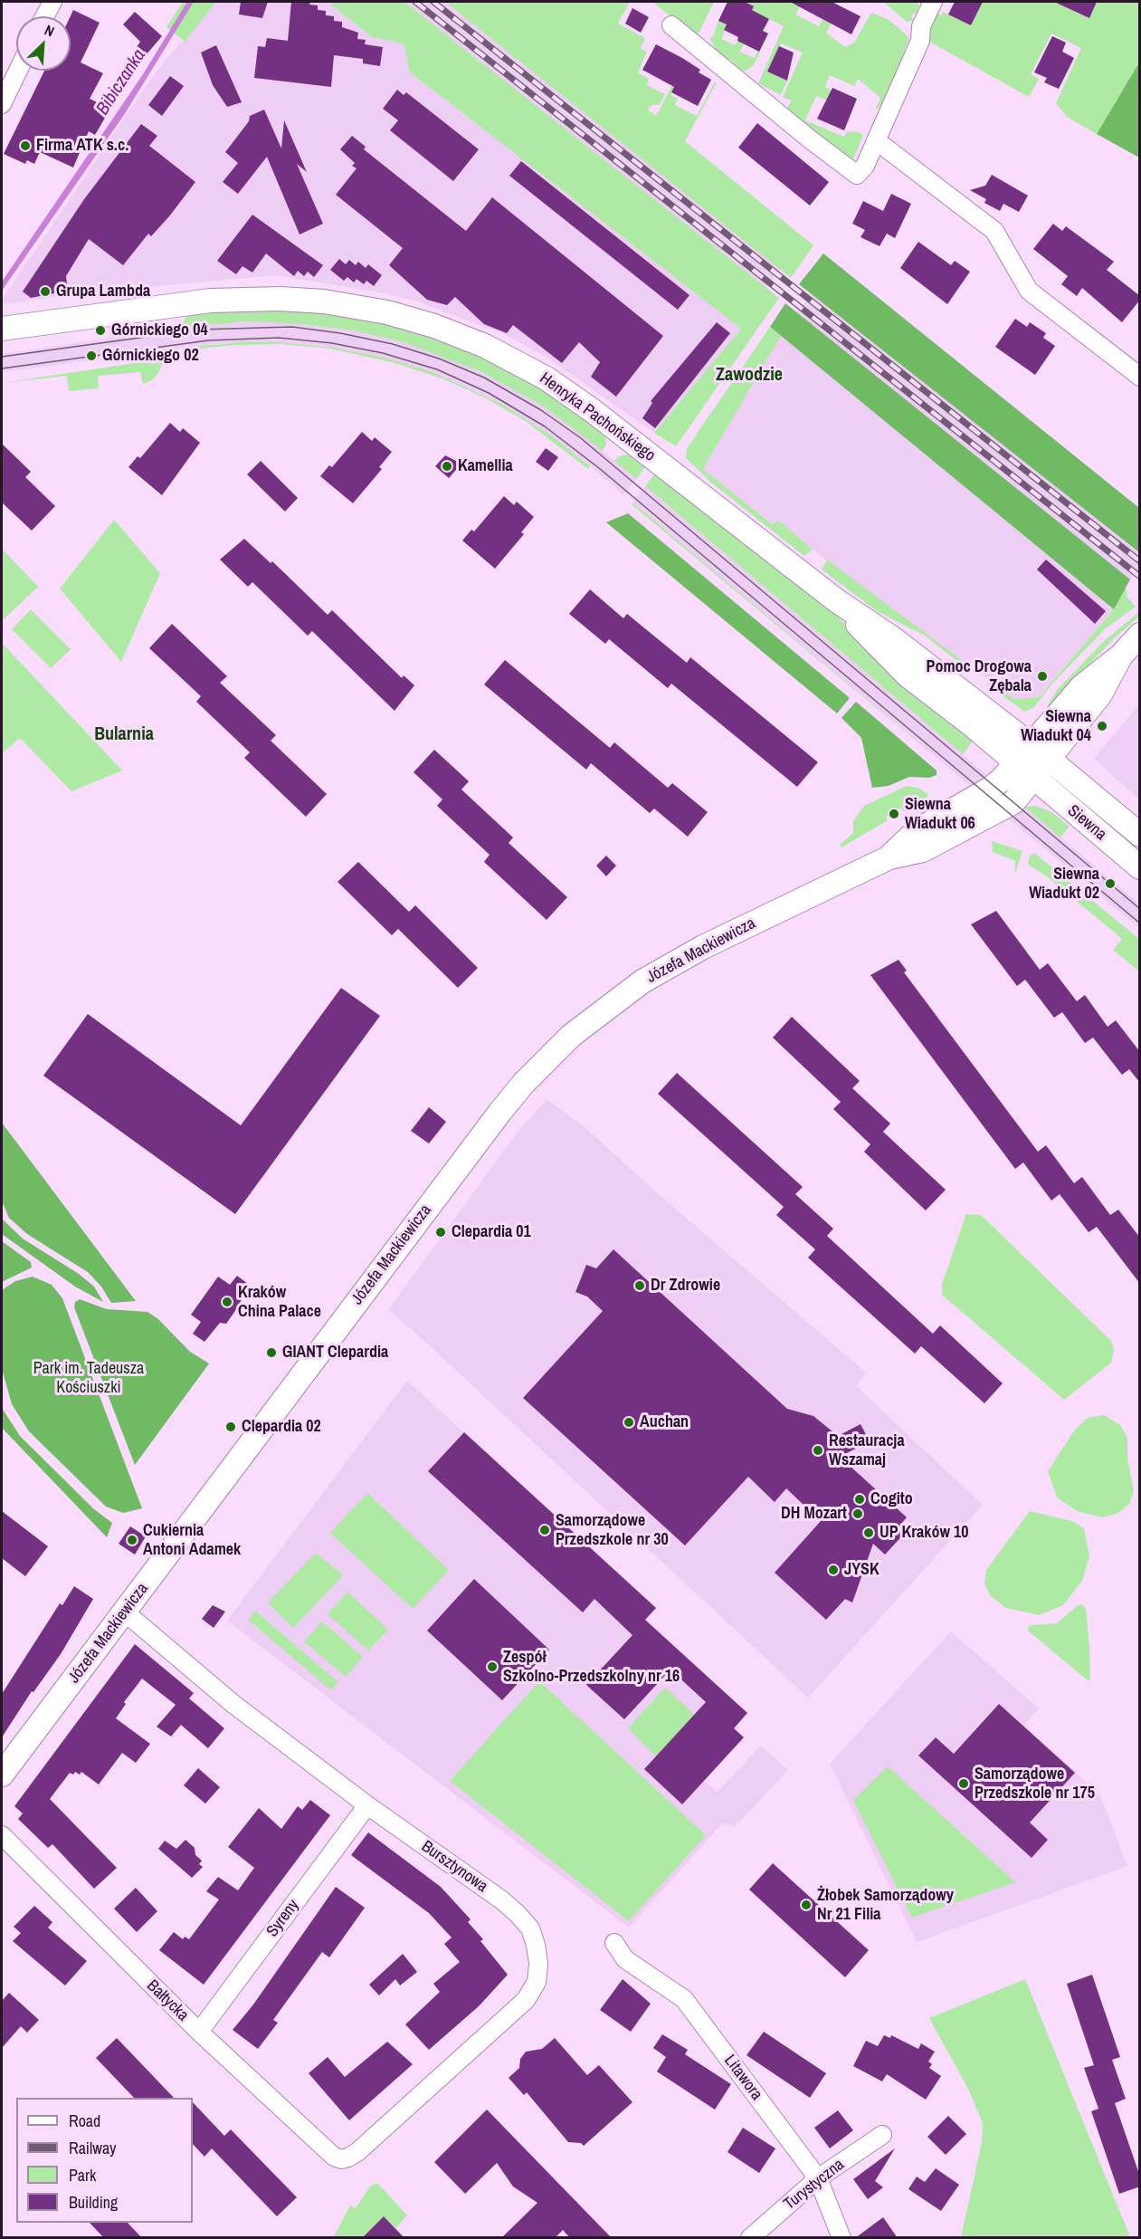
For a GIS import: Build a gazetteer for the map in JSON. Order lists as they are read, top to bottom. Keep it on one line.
{"streets":{"street":["Henryka Pachońskiego","Siewna","Józefa Mackiewicza","Bursztynowa","Syreny","Bałtycka","Litawora","Turystyczna"]},"crossings":[["Henryka Pachońskiego","Siewna"],["Henryka Pachońskiego","Józefa Mackiewicza"],["Siewna","Józefa Mackiewicza"],["Józefa Mackiewicza","Bursztynowa"],["Bursztynowa","Syreny"],["Bursztynowa","Bałtycka"],["Syreny","Bałtycka"],["Litawora","Turystyczna"]],"districts":["Zawodzie","Bularnia"],"water":["Bibiczanka"],"parks":["Park im. Tadeusza Kościuszki"],"places":["Firma ATK s.c.","Grupa Lambda","Górnickiego 04","Górnickiego 02","Kamellia","Pomoc Drogowa Zębala","Siewna Wiadukt 04","Siewna Wiadukt 06","Siewna Wiadukt 02","Clepardia 01","Dr Zdrowie","Kraków China Palace","GIANT Clepardia","Auchan","Clepardia 02","Restauracja Wszamaj","Cogito","DH Mozart","Samorządowe Przedszkole nr 30","UP Kraków 10","Cukiernia Antoni Adamek","JYSK","Zespół Szkolno-Przedszkolny nr 16","Samorządowe Przedszkole nr 175","Żłobek Samorządowy Nr 21 Filia"],"legend":["Road","Railway","Park","Building"],"north":"top right"}
